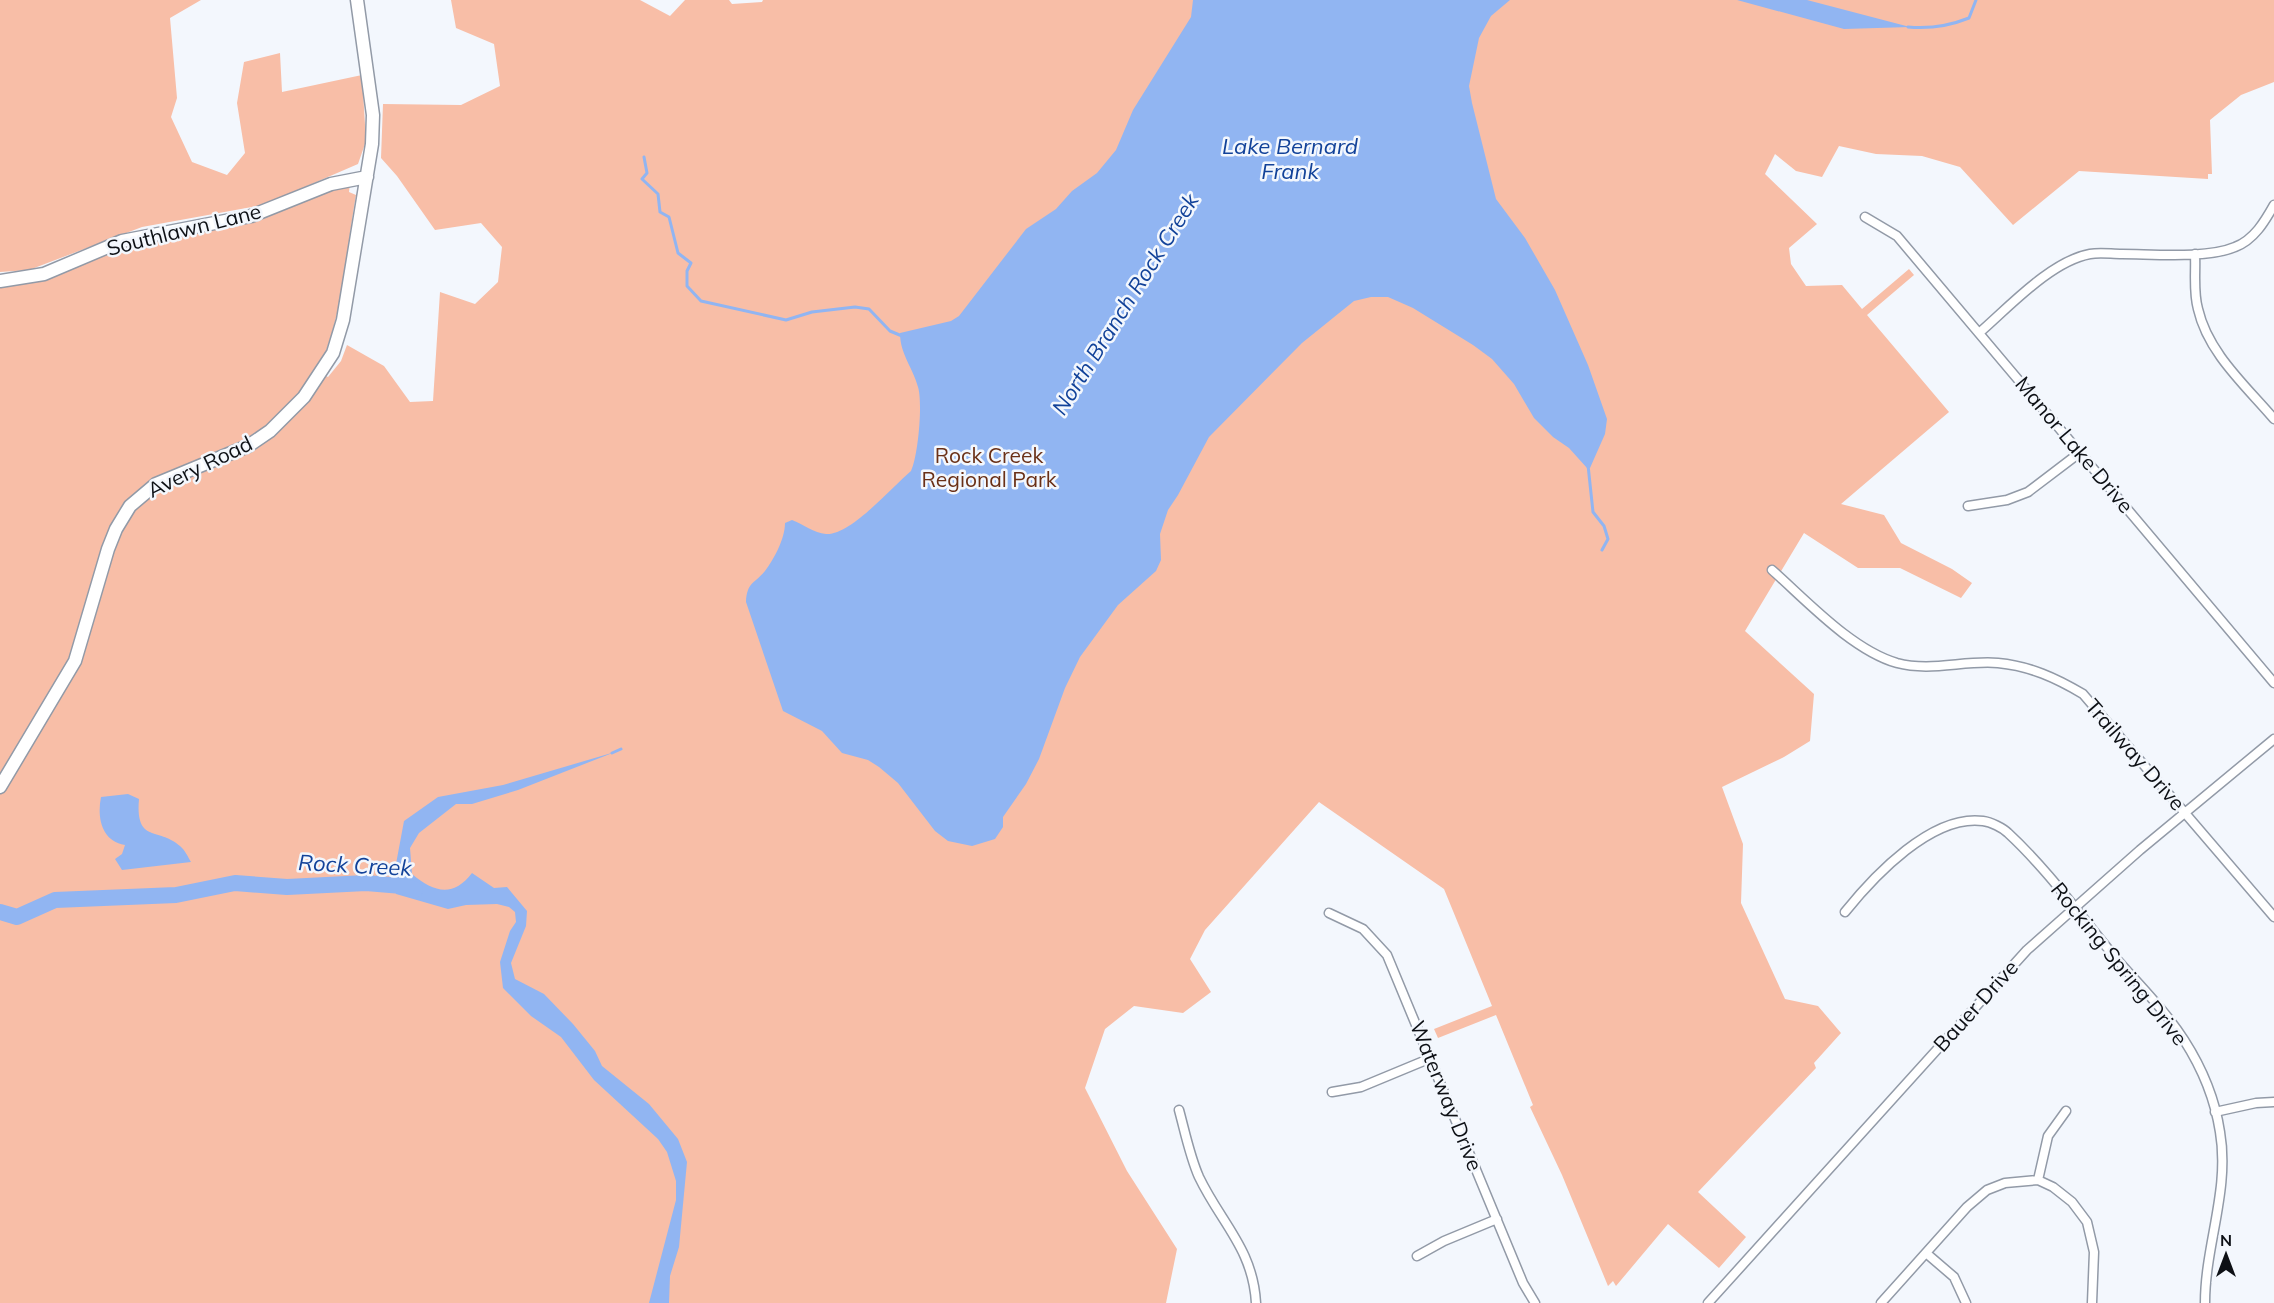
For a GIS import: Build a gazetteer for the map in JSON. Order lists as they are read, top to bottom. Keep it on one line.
{"streets":{"street":["Southlawn Lane","Manor Lake Drive","Avery Road","Trailway Drive","Rocking Spring Drive","Bauer Drive","Waterway Drive"]},"crossings":[["Southlawn Lane","Avery Road"],["Trailway Drive","Bauer Drive"],["Rocking Spring Drive","Bauer Drive"]],"water":["Lake Bernard Frank","North Branch Rock Creek","Rock Creek"],"parks":["Rock Creek Regional Park"],"north":"top"}
